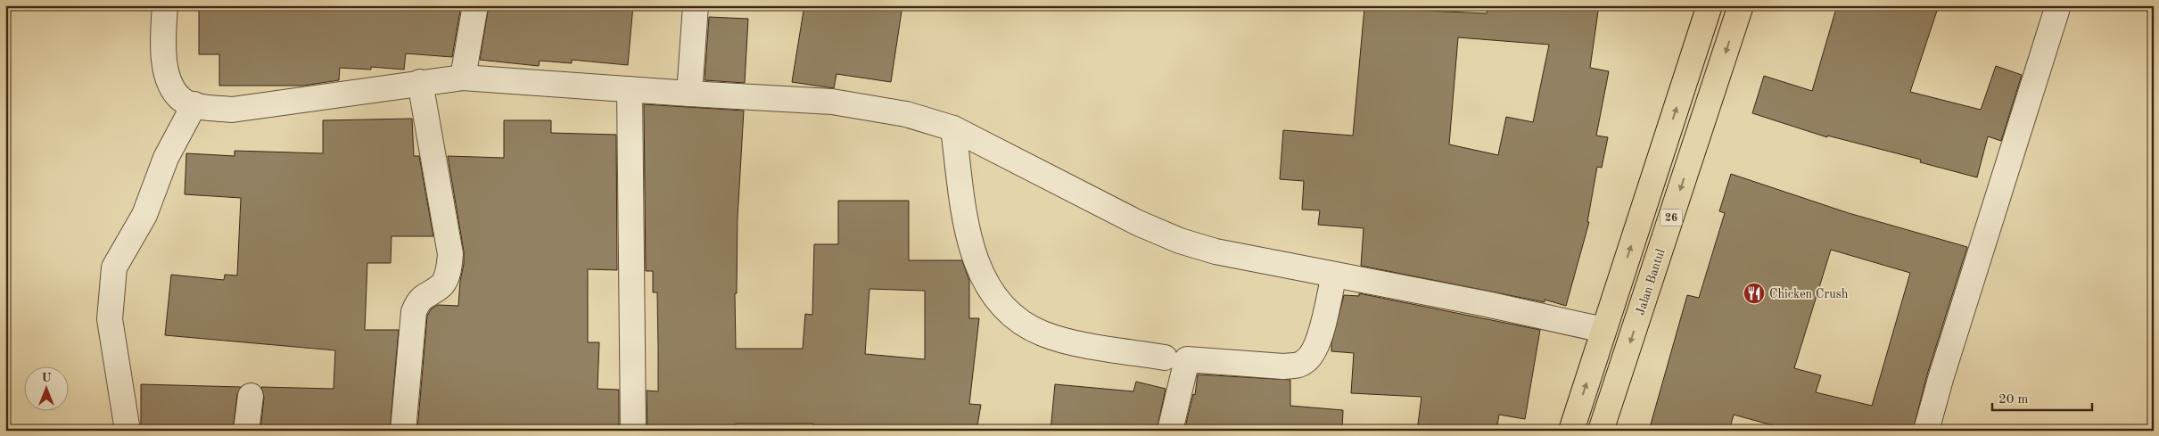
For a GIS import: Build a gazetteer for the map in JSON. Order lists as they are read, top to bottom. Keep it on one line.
{"streets":{"main road":["26","Jalan Bantul"]},"places":{"restaurant":["Chicken Crush"]},"scale_bar":"20 m","north":"top"}
